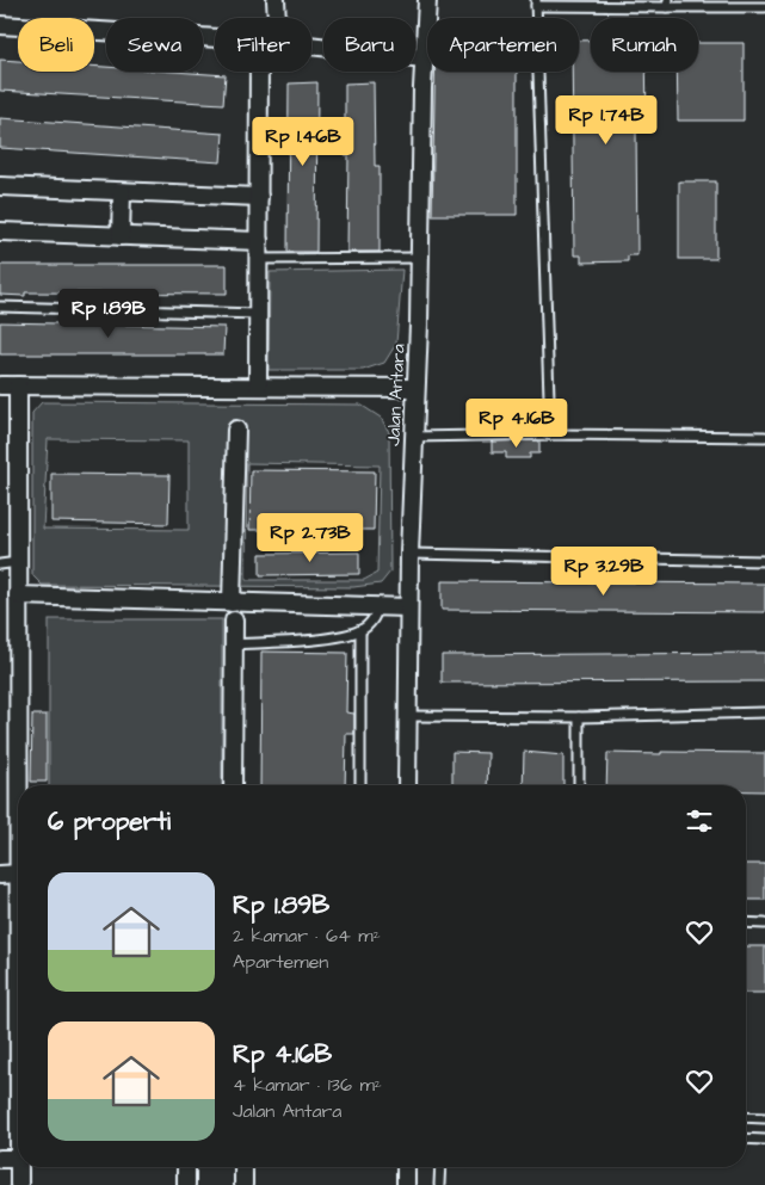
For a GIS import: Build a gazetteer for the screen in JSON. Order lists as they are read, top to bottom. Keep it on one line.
{"streets":{"street":["Jalan Antara"]},"page":{"chip":["Beli","Sewa","Filter","Baru","Apartemen","Rumah"],"price":["Rp 1.74B","Rp 1.46B","Rp 1.89B","Rp 4.16B","Rp 2.73B","Rp 3.29B"],"heading":"6 properti","list":[{"name":"Rp 1.89B","note":"2 kamar · 64 m² · Apartemen"},{"name":"Rp 4.16B","note":"4 kamar · 136 m² · Jalan Antara"}]}}
